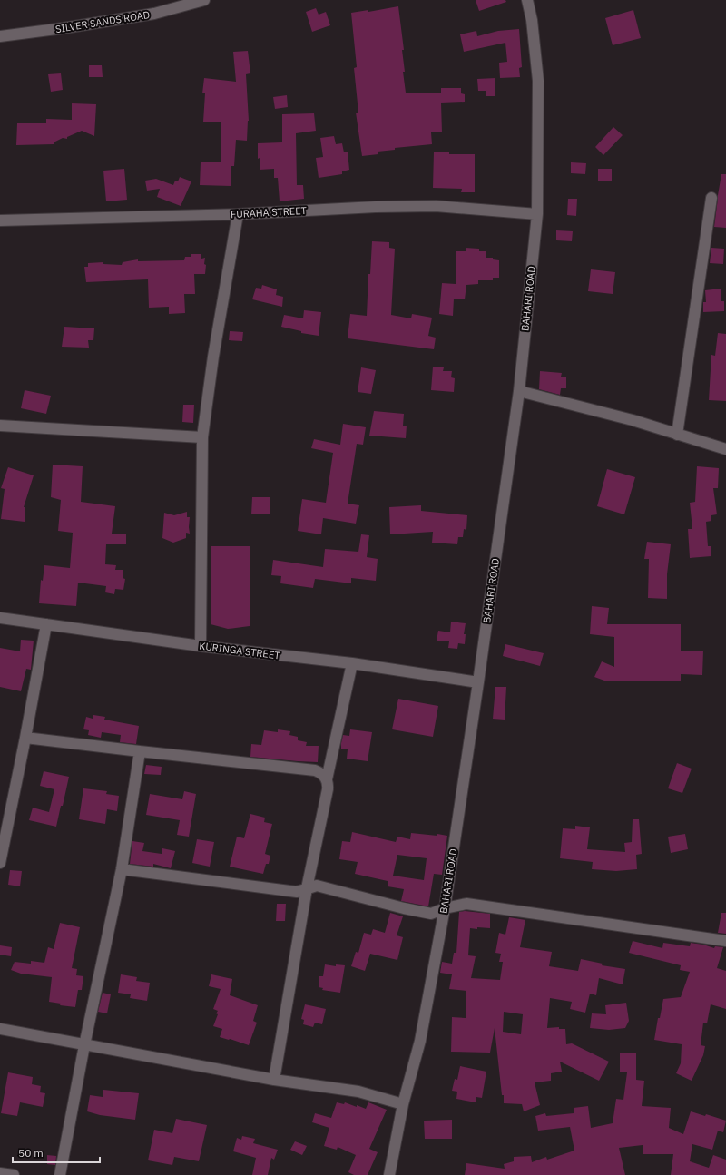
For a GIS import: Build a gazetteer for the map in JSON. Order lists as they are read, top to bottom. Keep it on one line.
{"streets":{"street":["SILVER SANDS ROAD","FURAHA STREET","BAHARI ROAD","KURINGA STREET"]},"crossings":[["FURAHA STREET","BAHARI ROAD"],["BAHARI ROAD","KURINGA STREET"]],"scale_bar":"50 m"}
